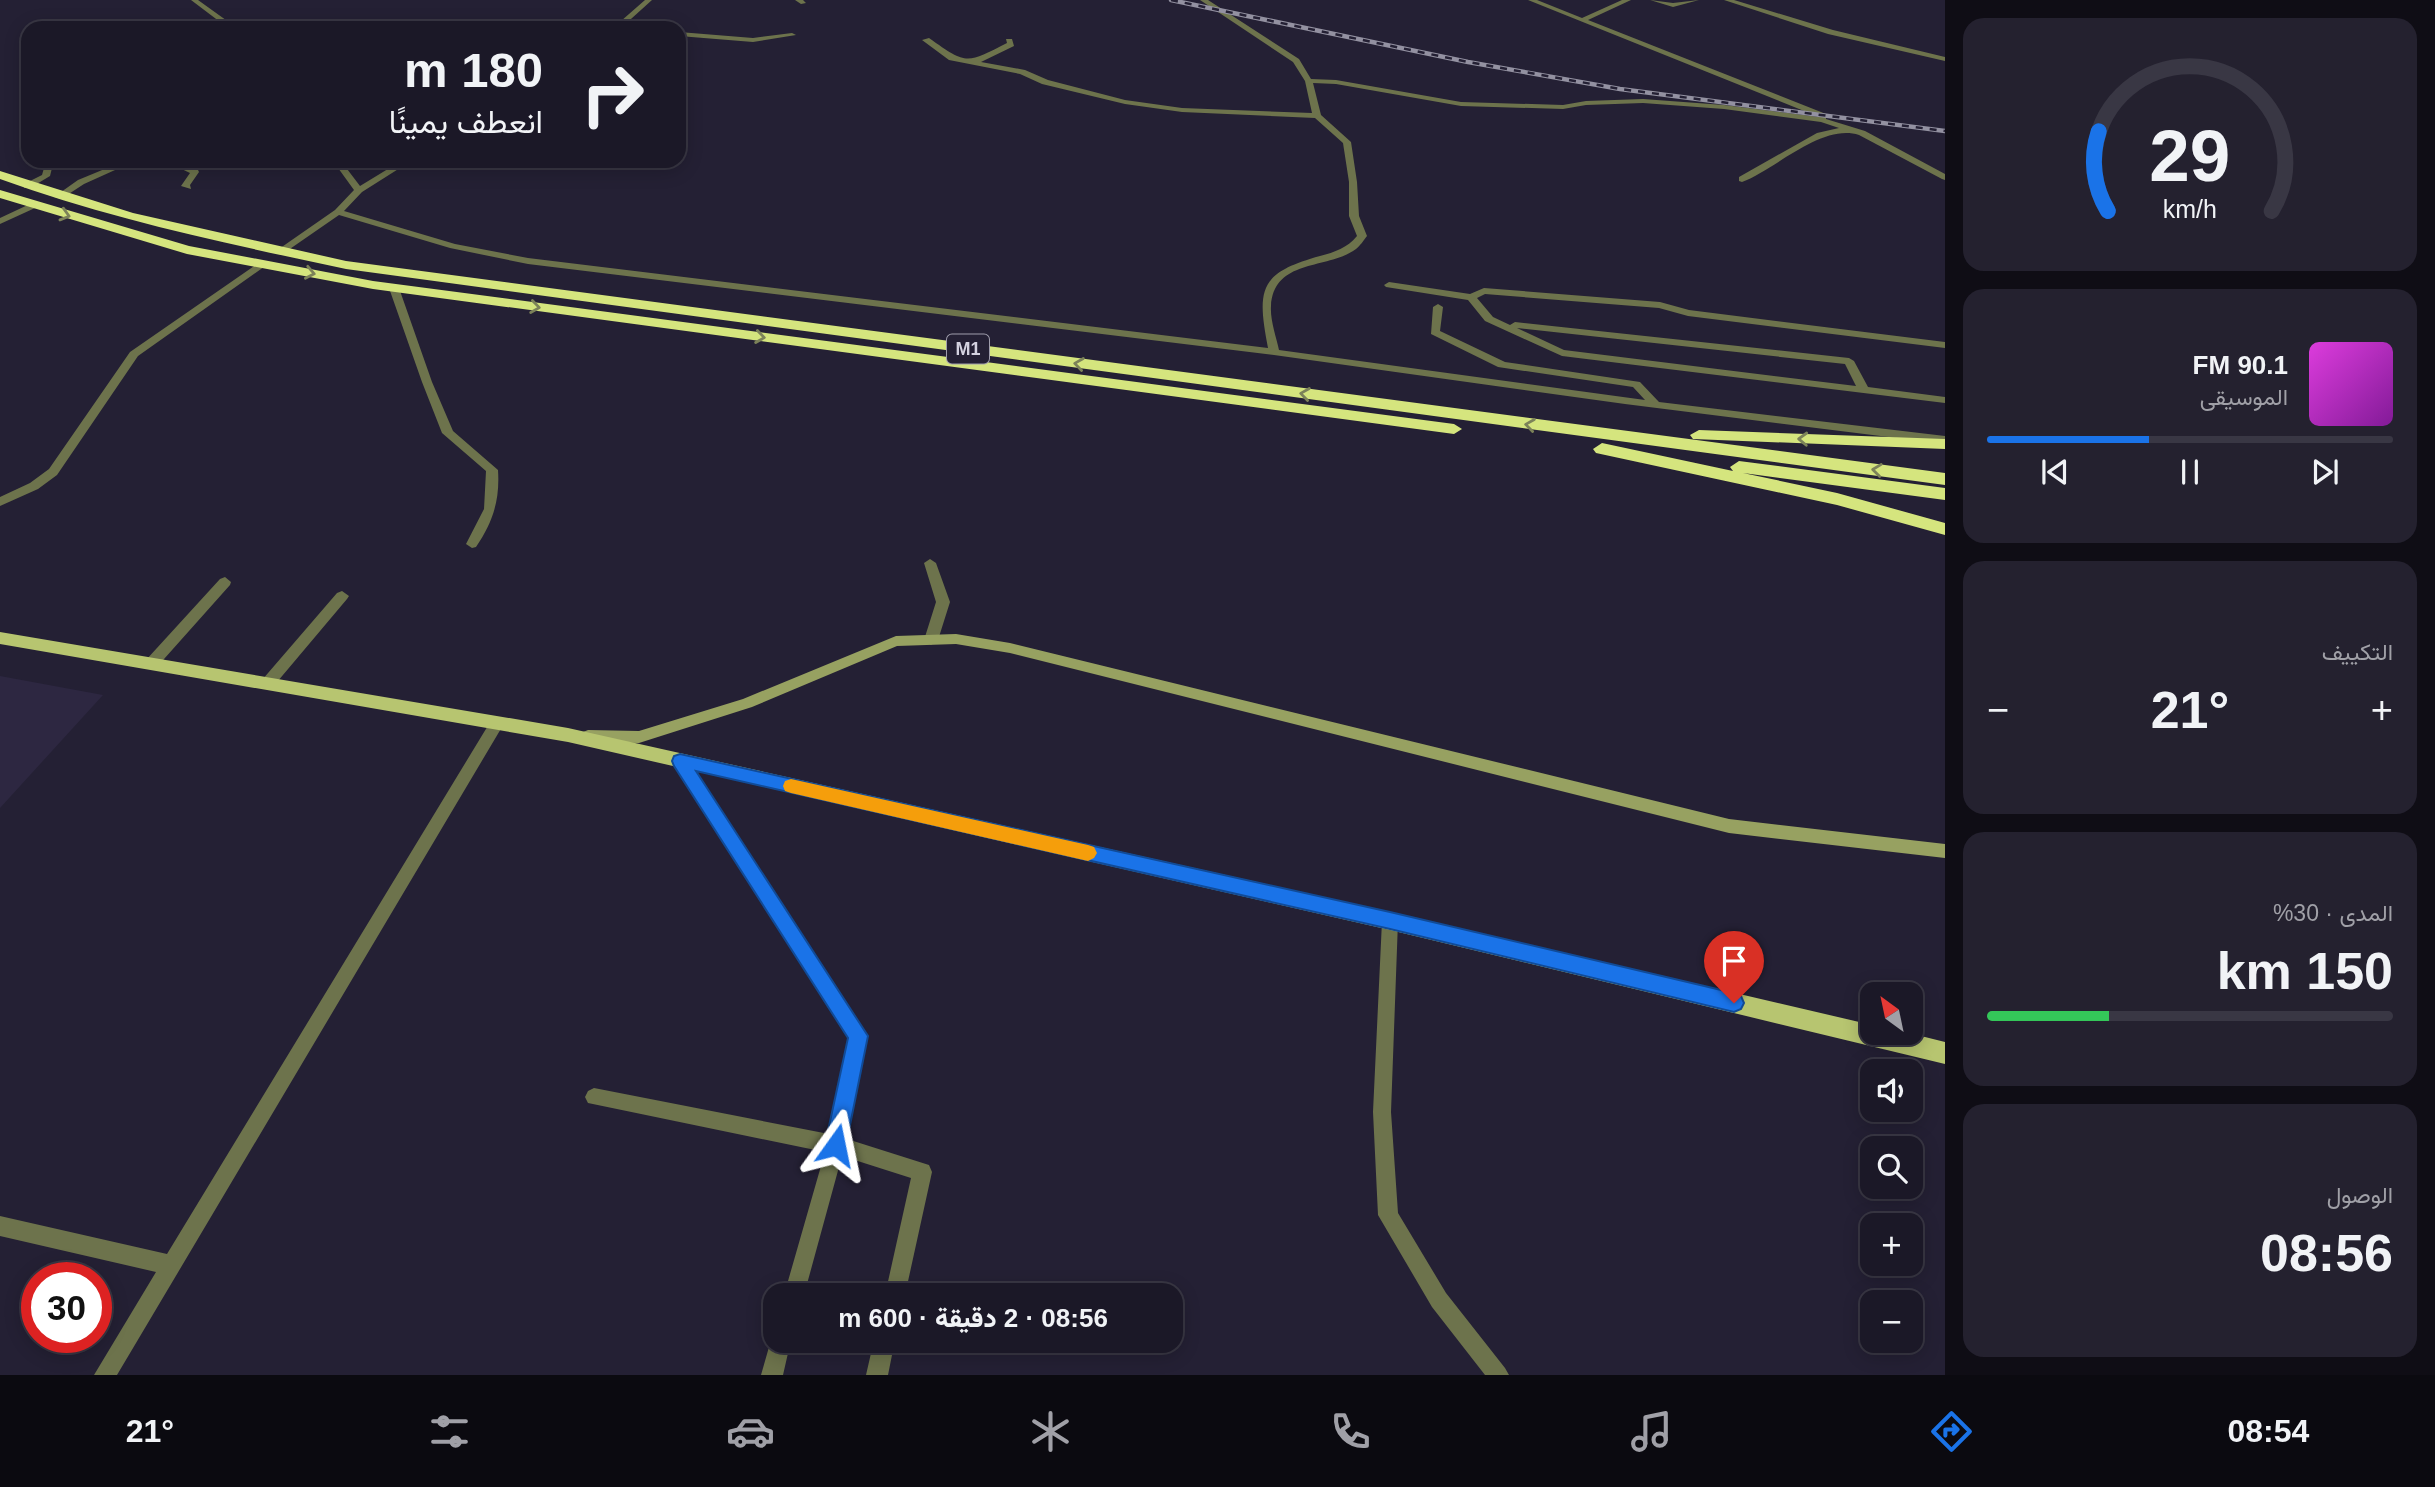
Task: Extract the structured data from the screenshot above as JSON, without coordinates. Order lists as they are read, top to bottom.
{
  "streets": {
    "highway": ["M1"]
  },
  "north": "top left",
  "page": {
    "turn": ["180 m", "انعطف يمينًا"],
    "song": ["90.1 FM", "الموسيقى"],
    "tile": [
      "التكييف",
      ["المدى · 30%", "150 km"],
      ["الوصول", "08:56"]
    ],
    "heat": ["−", "21°", "+"],
    "map_buttons": ["+", "−"],
    "limit": "30",
    "trip": "08:56 · 2 دقيقة · 600 m",
    "tabs": ["08:54", "21°"],
    "gauge": ["29", "km/h"]
  }
}
